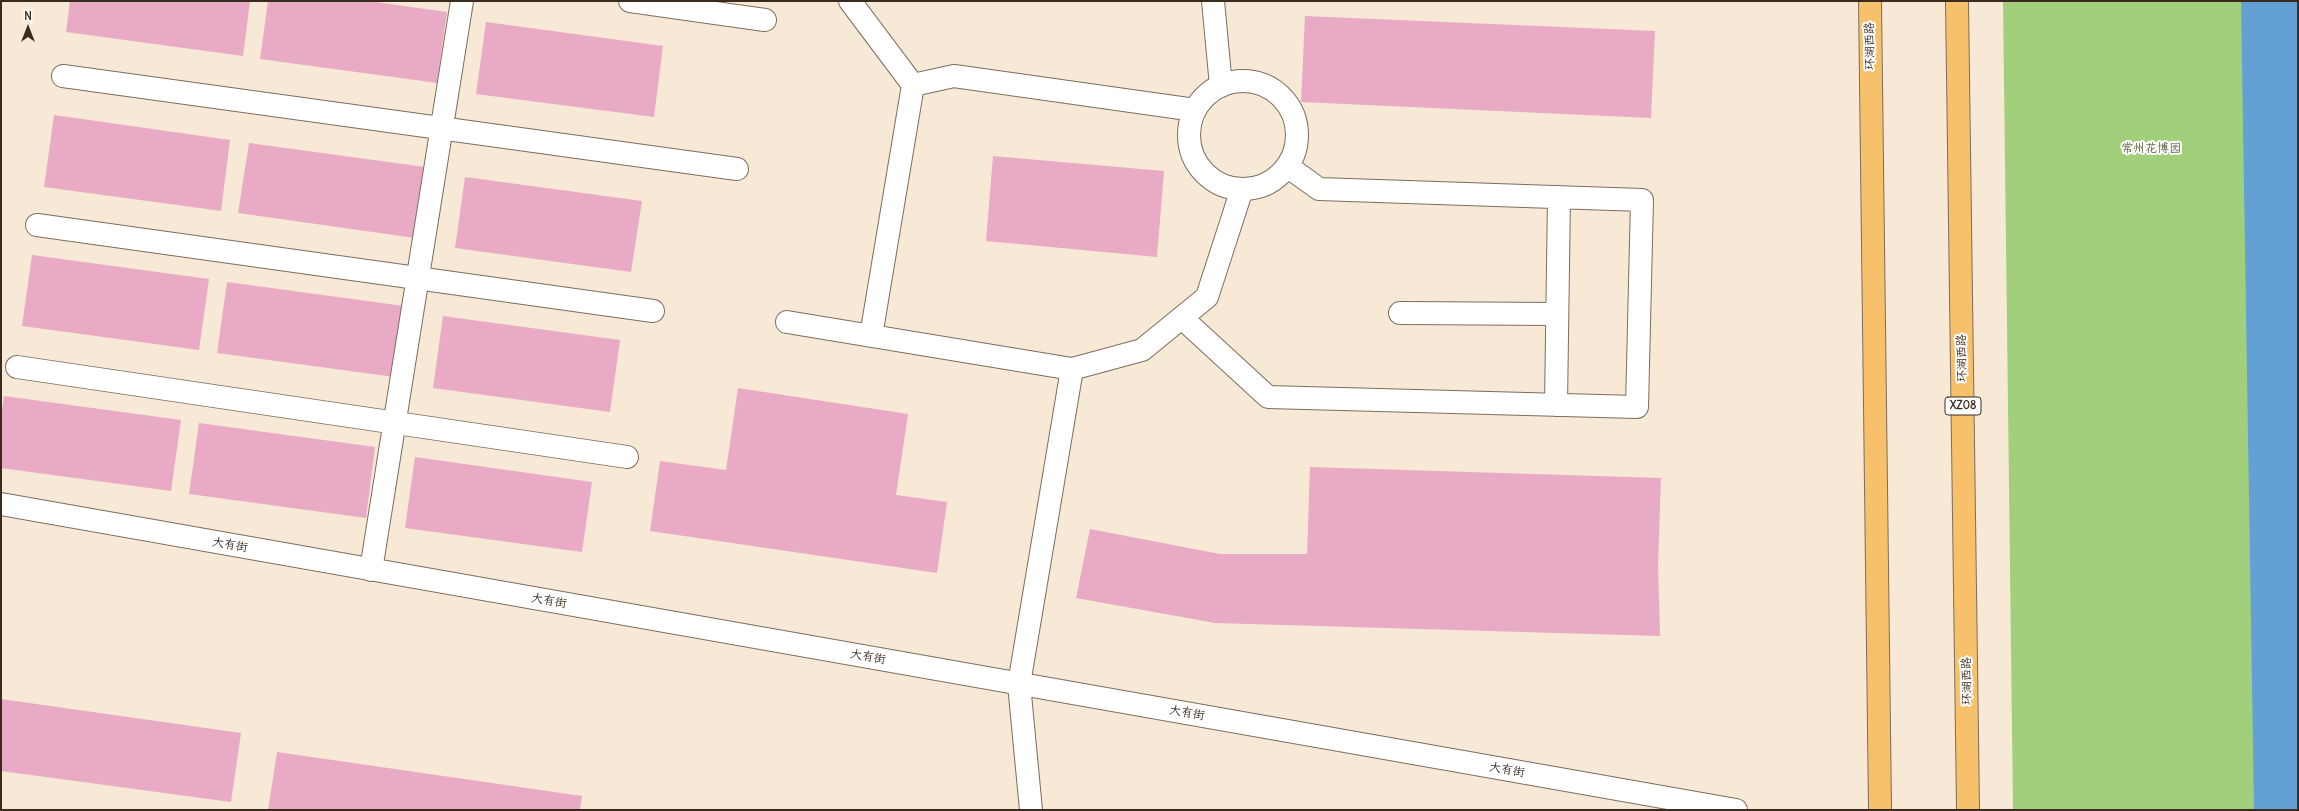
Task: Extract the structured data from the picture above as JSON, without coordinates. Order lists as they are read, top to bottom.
{
  "streets": {
    "main road": ["环湖西路", "XZ08"],
    "street": ["大有街"]
  },
  "parks": ["常州花博园"],
  "north": "top"
}
